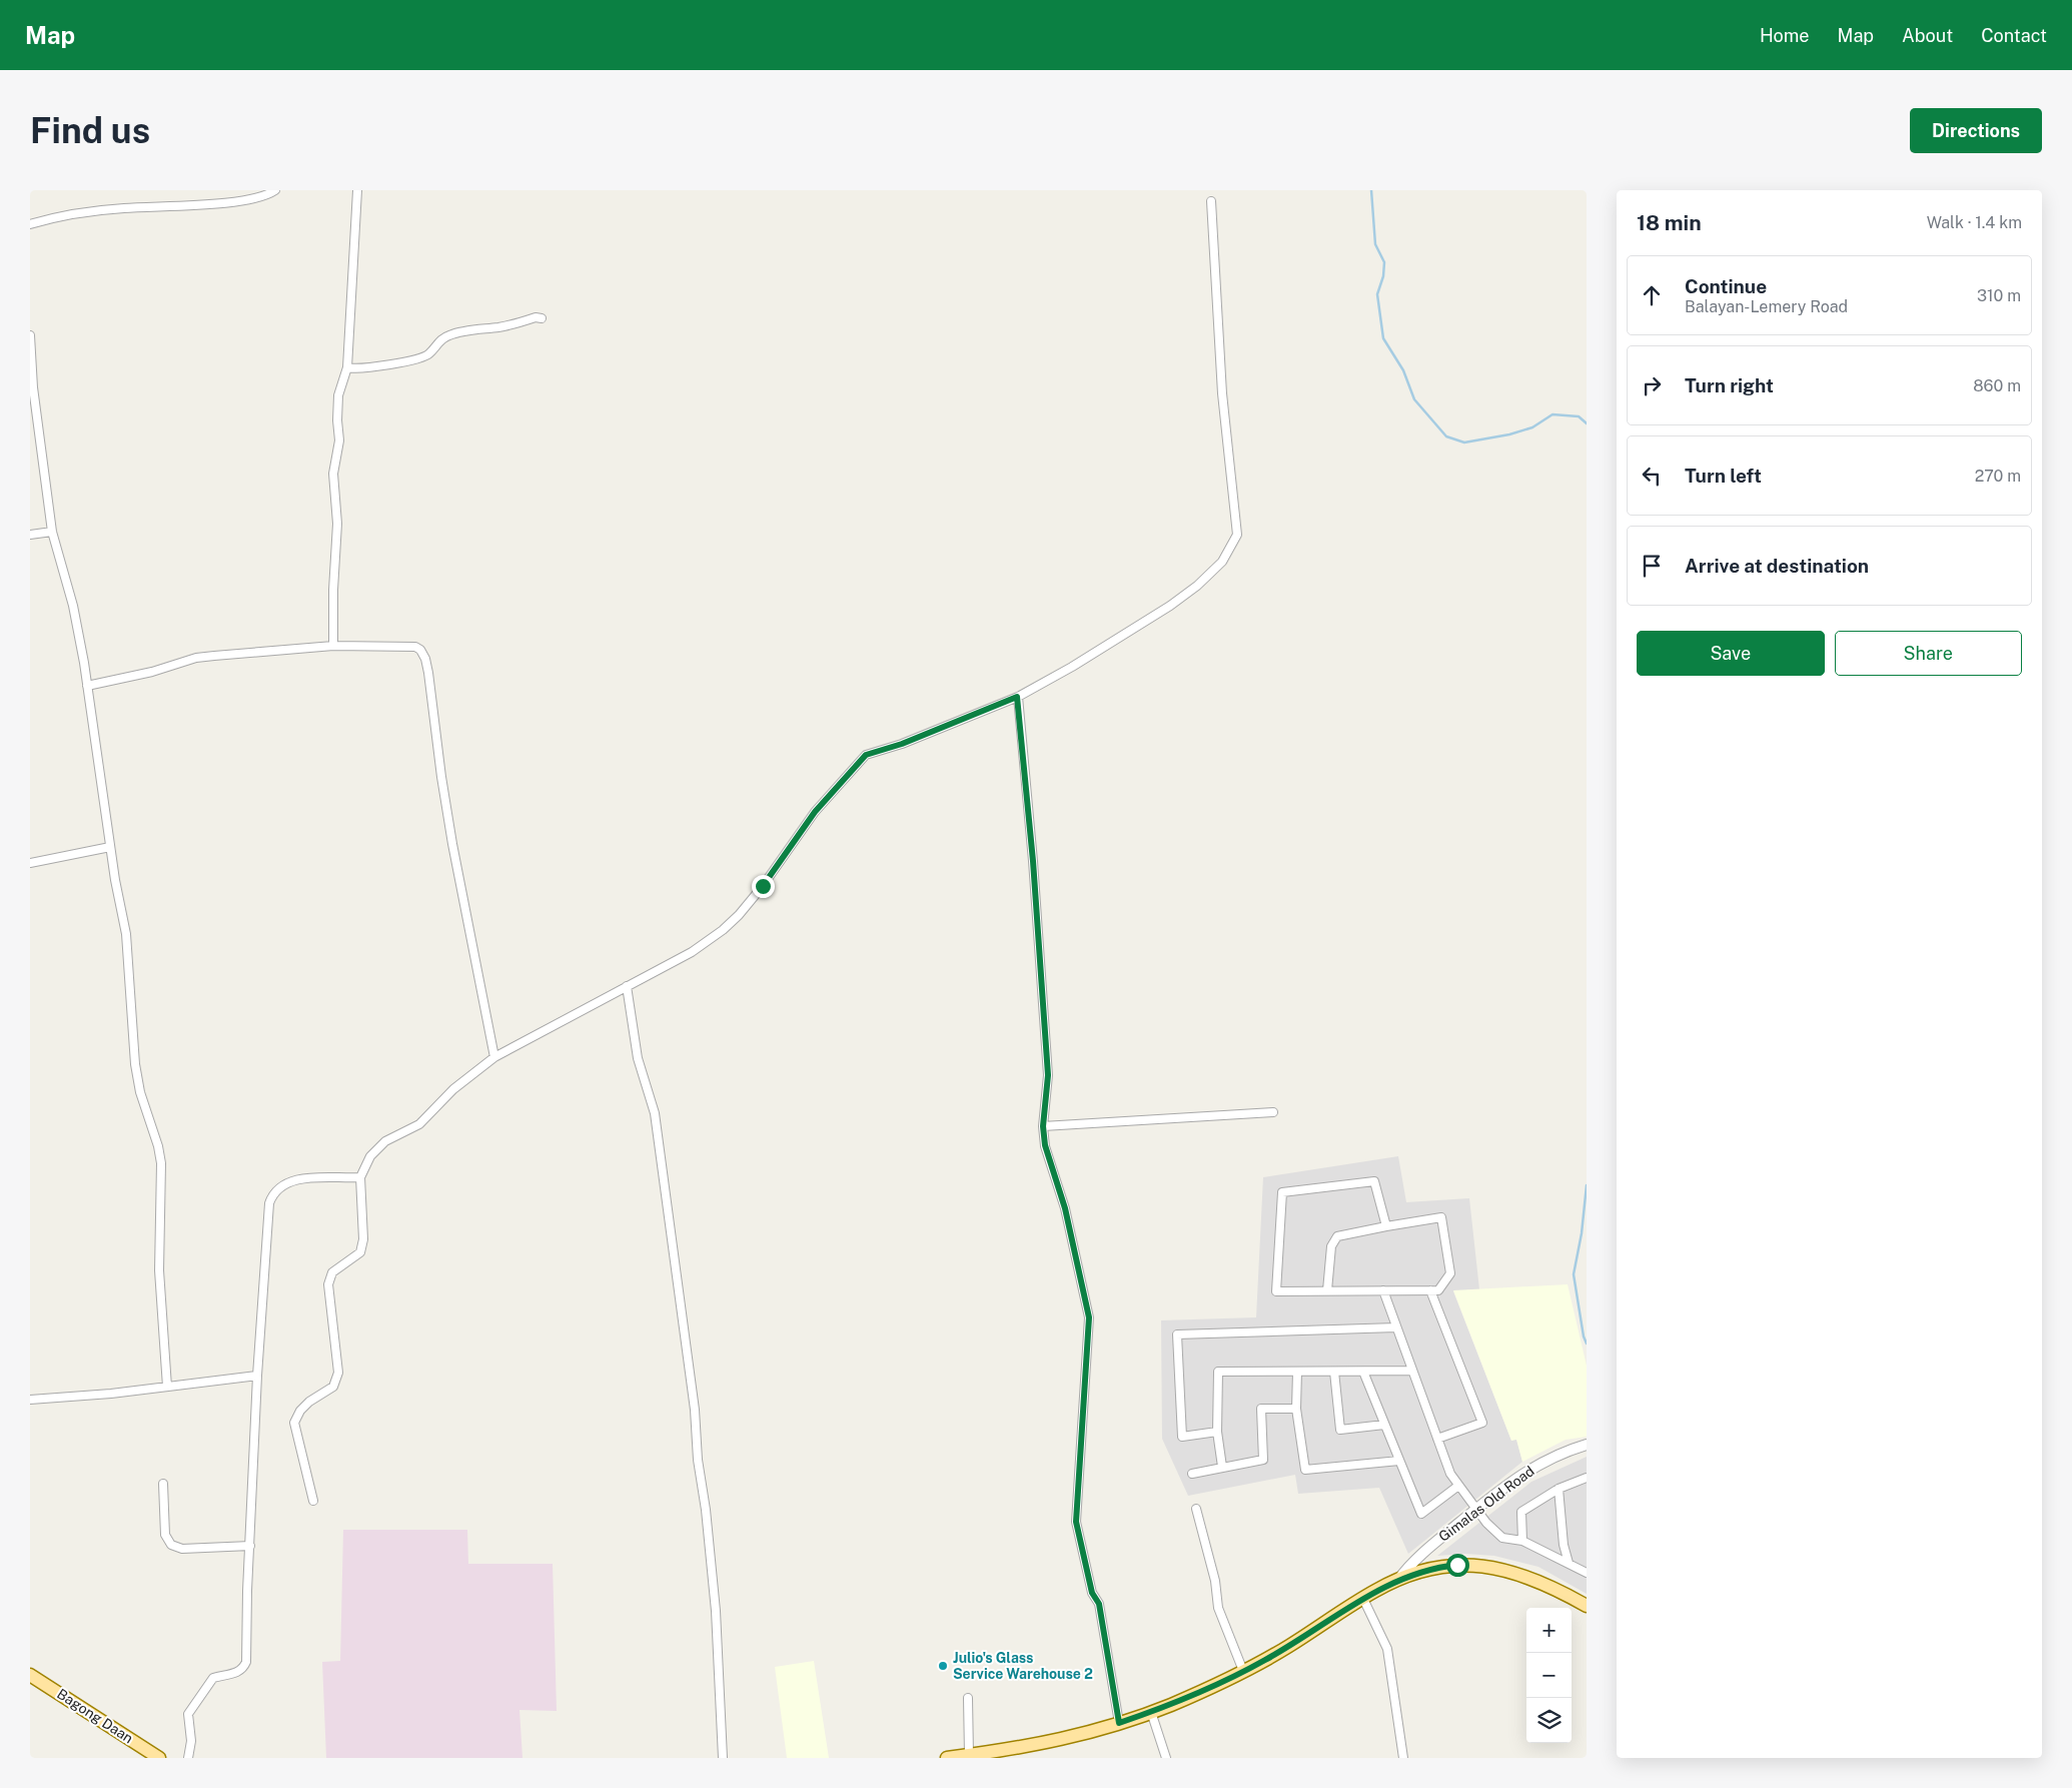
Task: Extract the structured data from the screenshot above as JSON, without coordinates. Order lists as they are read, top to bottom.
{
  "streets": {
    "main road": ["Bagong Daan"],
    "street": ["Gimalas Old Road"]
  },
  "places": ["Julio's Glass Service Warehouse 2"],
  "page": {
    "header": "Map",
    "nav": [
      "Home",
      "Map",
      "About",
      "Contact"
    ],
    "buttons": [
      "Directions",
      ["Save", "Share"]
    ],
    "title": "Find us",
    "heading": ["18 min", "Walk · 1.4 km"],
    "list": [
      ["Continue", "Balayan-Lemery Road", "310 m"],
      ["Turn right", "860 m"],
      ["Turn left", "270 m"],
      "Arrive at destination"
    ],
    "map_buttons": ["+", "−"]
  }
}
